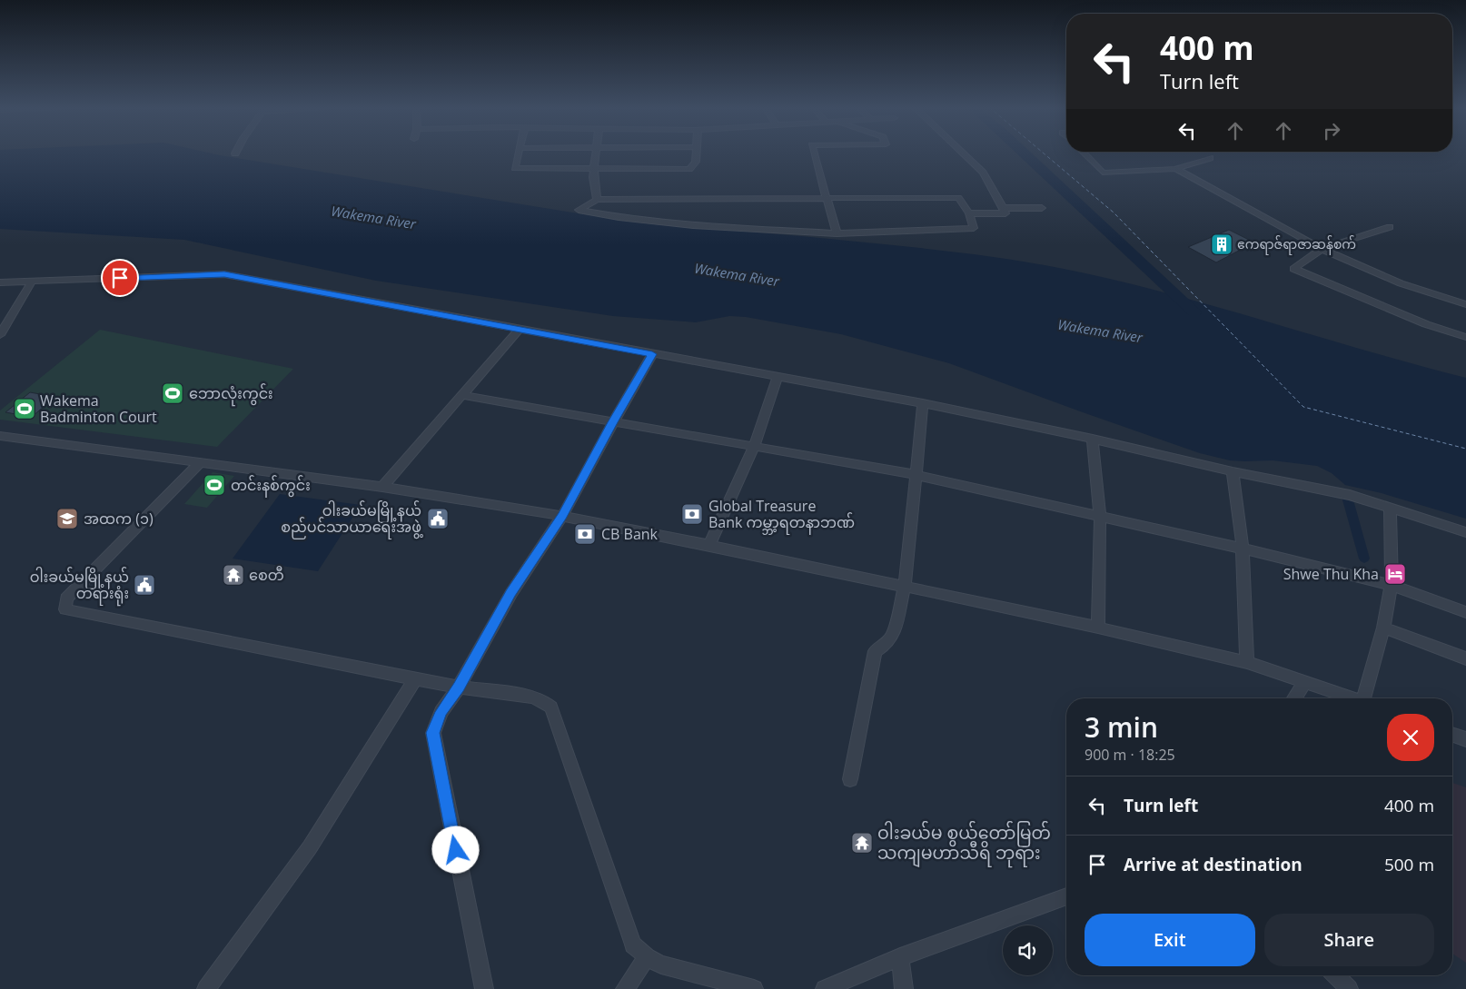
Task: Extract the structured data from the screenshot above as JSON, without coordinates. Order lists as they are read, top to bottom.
{
  "water": ["Wakema River"],
  "places": {
    "building": ["ဧကရာဇ်ရာဇာဆန်စက်"],
    "sports": ["ဘောလုံးကွင်း", "Wakema Badminton Court", "တင်းနစ်ကွင်း"],
    "bank": ["Global Treasure Bank ကမ္ဘာ့ရတနာဘဏ်", "CB Bank"],
    "school or university": ["အထက (၁)"],
    "public building": ["ဝါးခယ်မမြို့နယ် စည်ပင်သာယာရေးအဖွဲ့", "ဝါးခယ်မမြို့နယ် တရားရုံး"],
    "hotel": ["Shwe Thu Kha"],
    "temple": ["စေတီ", "ဝါးခယ်မ စွယ်တော်မြတ် သကျမဟာသီရိ ဘုရား"]
  },
  "page": {
    "turn": ["400 m", "Turn left"],
    "heading": ["3 min", "900 m · 18:25"],
    "list": [
      {
        "name": "Turn left",
        "value": "400 m"
      },
      {
        "name": "Arrive at destination",
        "value": "500 m"
      }
    ],
    "buttons": ["Exit", "Share"]
  }
}
